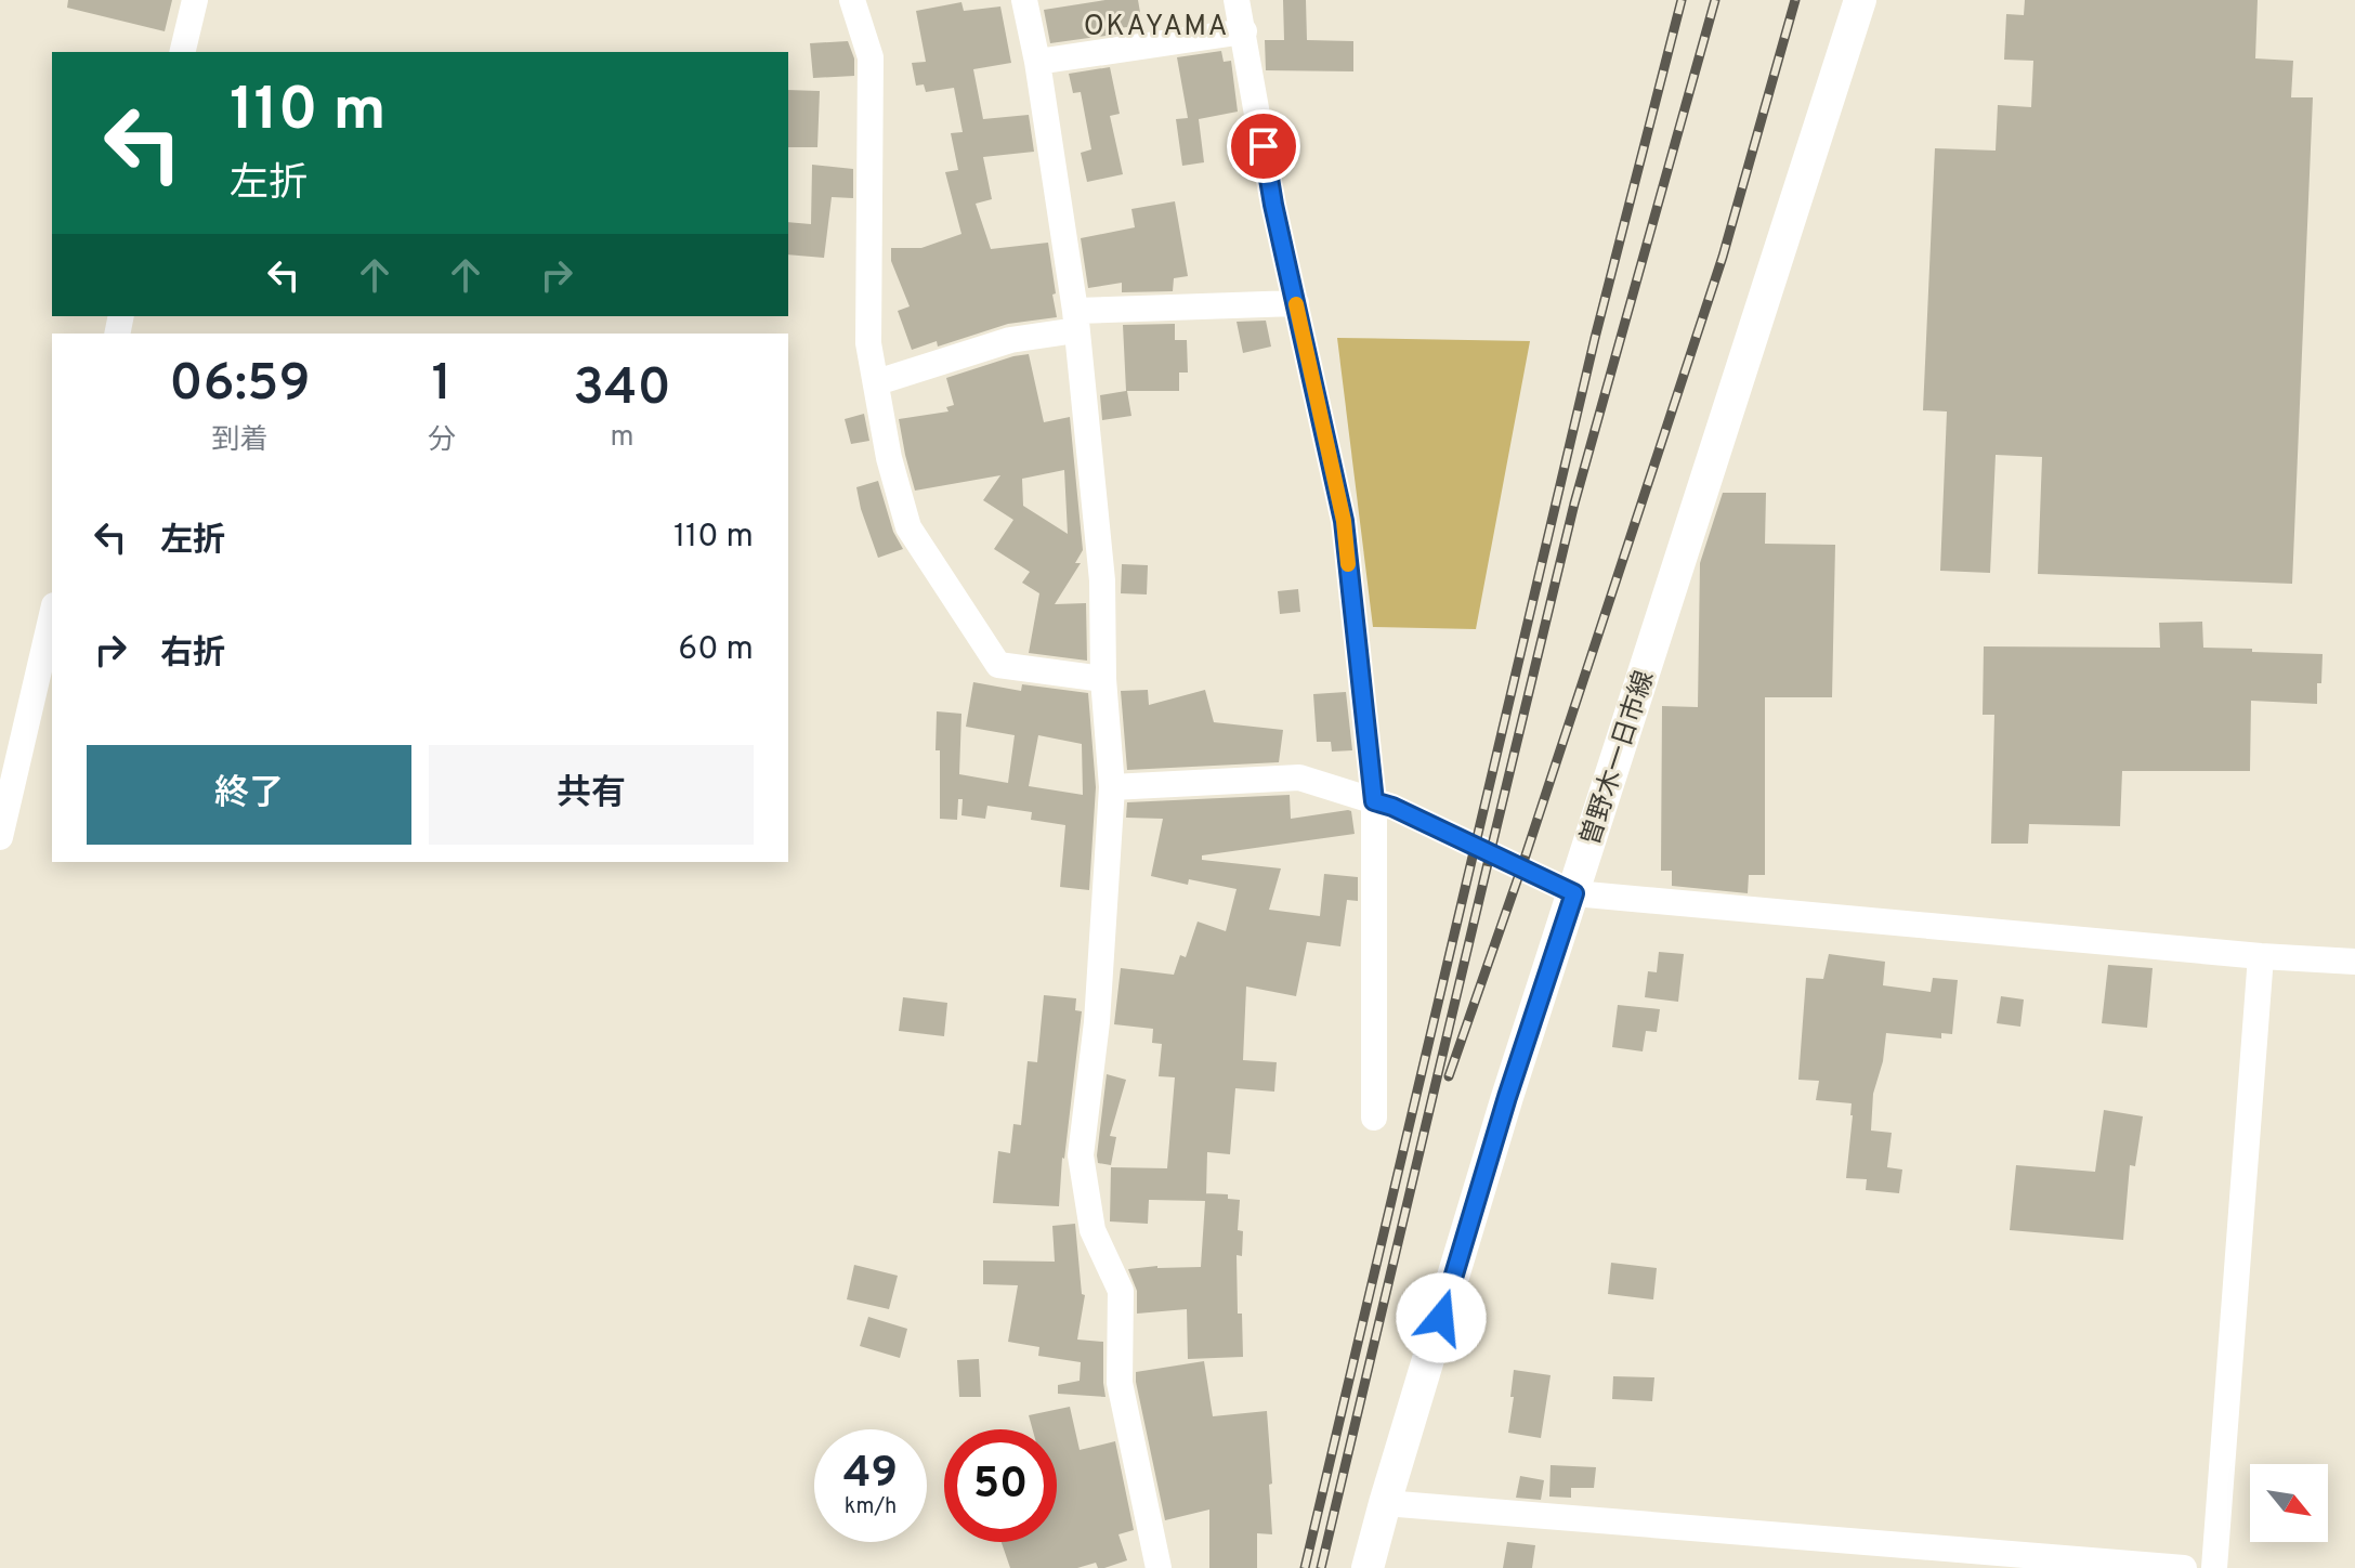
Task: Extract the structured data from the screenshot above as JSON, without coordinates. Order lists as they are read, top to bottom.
{
  "streets": {
    "main road": ["曽野木一日市線"]
  },
  "districts": ["OKAYAMA"],
  "north": "bottom right",
  "page": {
    "turn": ["110 m", "左折"],
    "eta": [
      "06:59",
      "到着",
      "1",
      "分",
      "340",
      "m"
    ],
    "list": [
      {
        "name": "左折",
        "value": "110 m"
      },
      {
        "name": "右折",
        "value": "60 m"
      }
    ],
    "buttons": ["終了", "共有"],
    "speed": "49 km/h",
    "limit": "50"
  }
}
